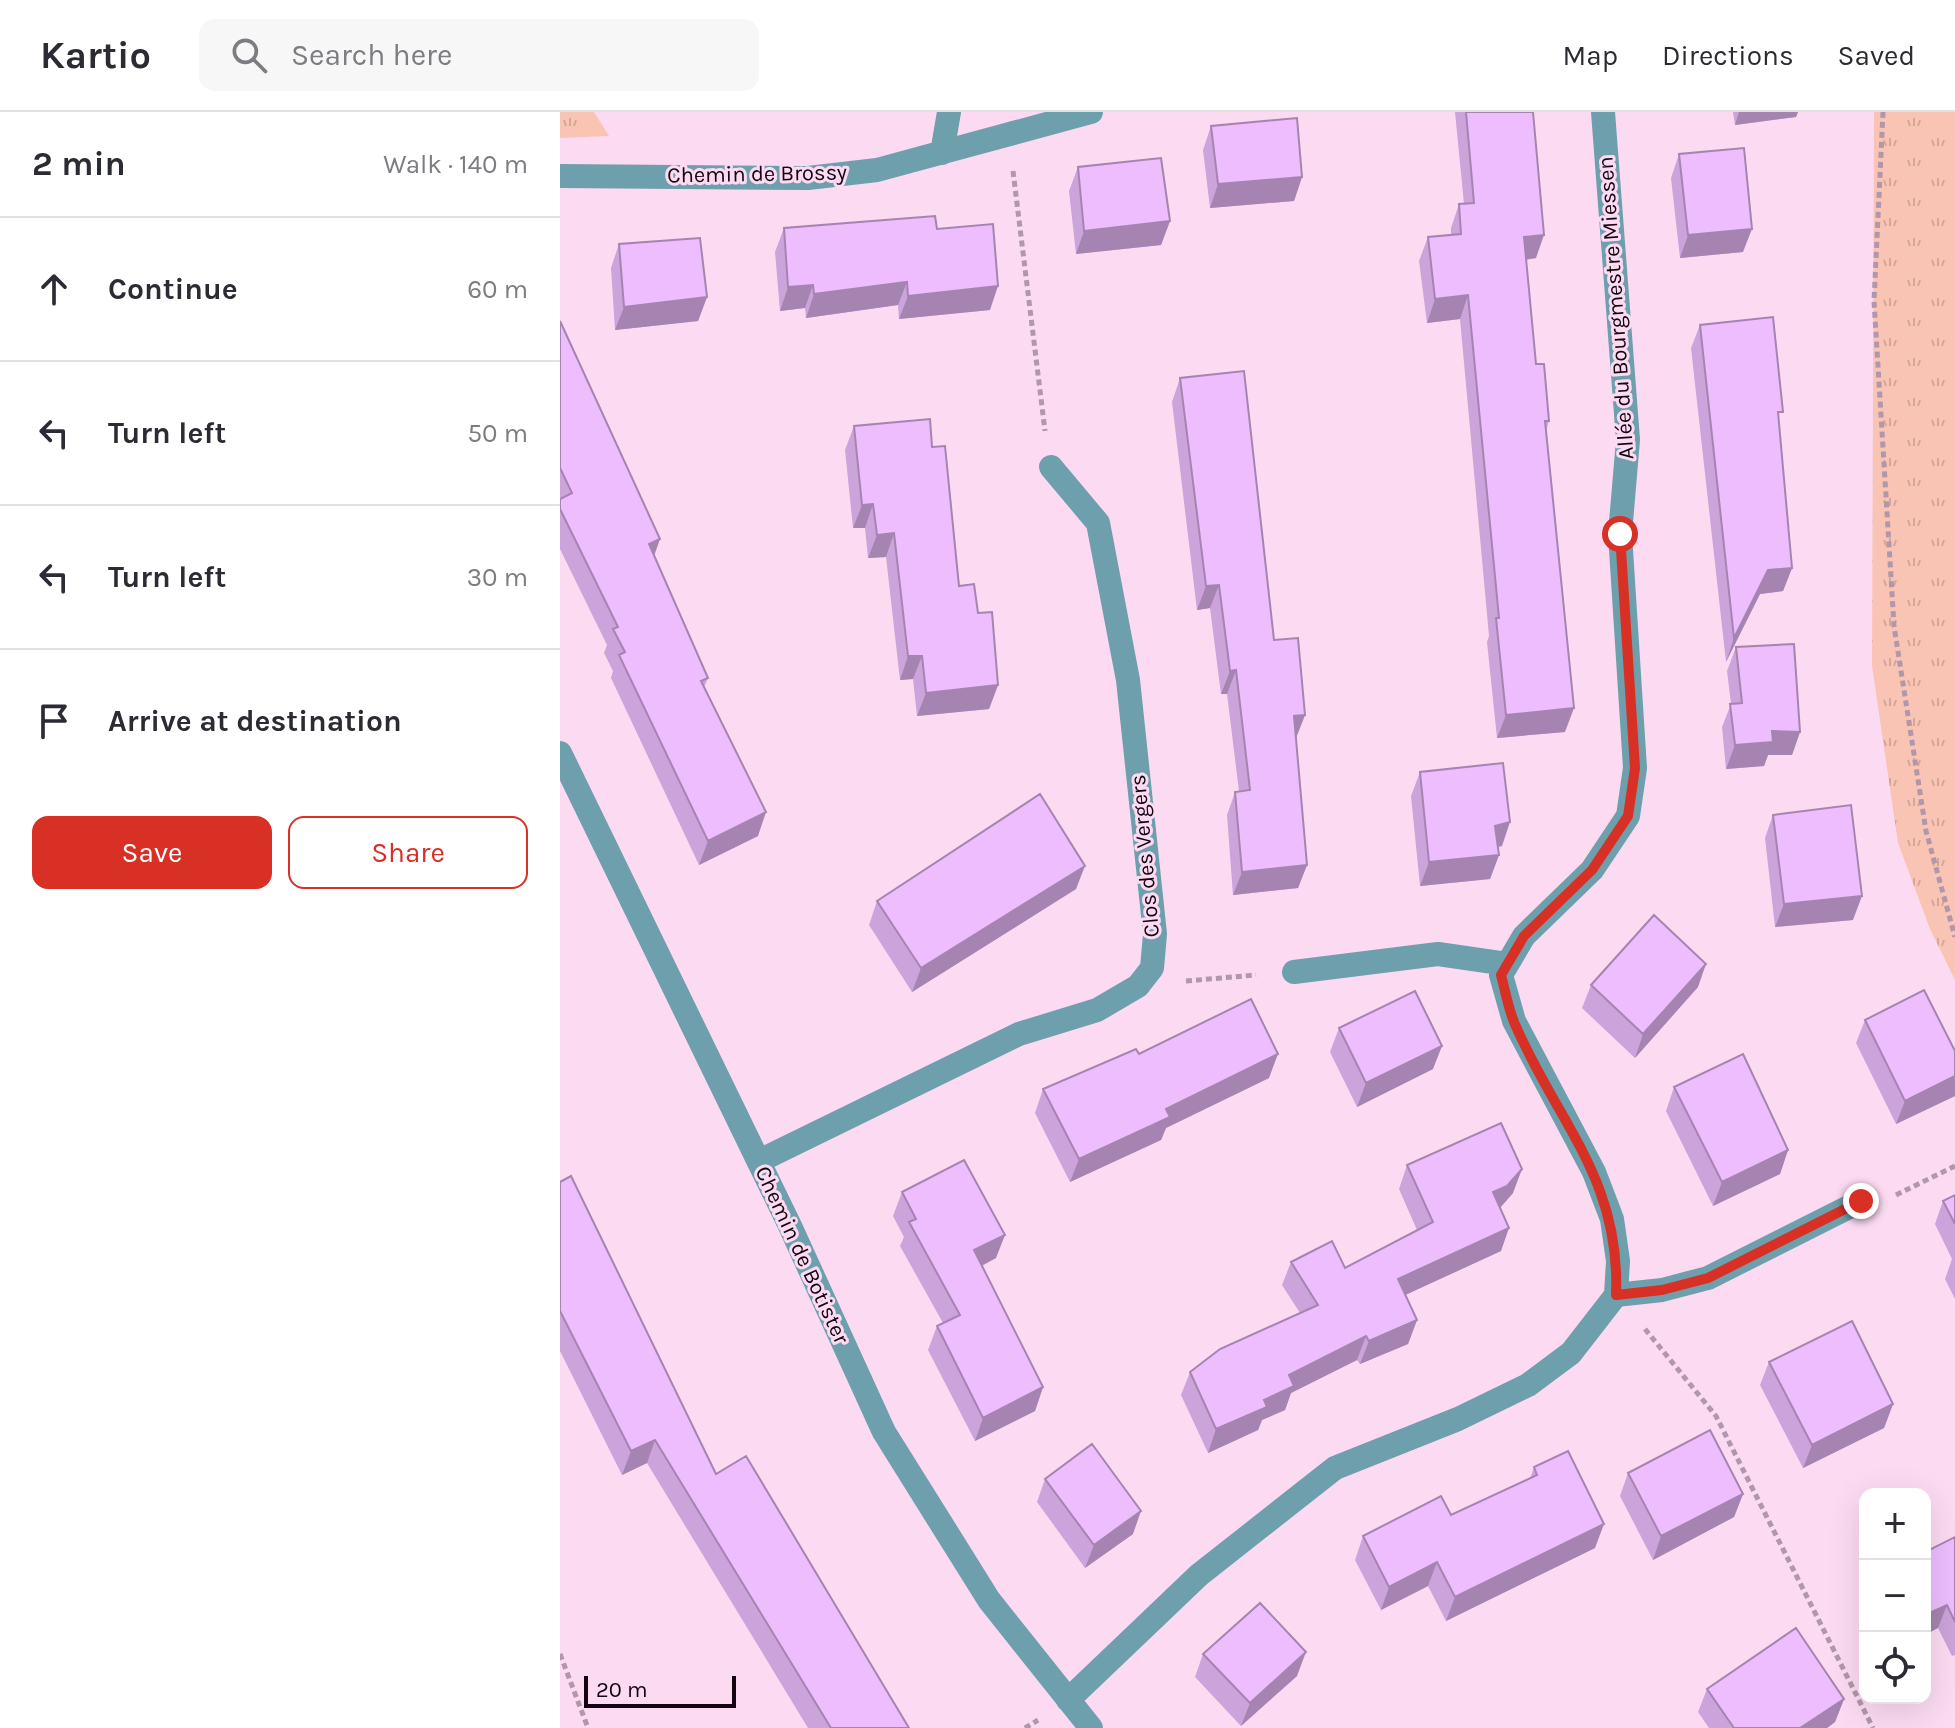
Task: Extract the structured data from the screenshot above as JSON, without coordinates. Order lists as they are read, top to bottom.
{
  "streets": {
    "street": [
      "Chemin de Brossy",
      "Allée du Bourgmestre Miessen",
      "Clos des Vergers",
      "Chemin de Botister"
    ]
  },
  "scale_bar": "20 m",
  "page": {
    "header": "Kartio",
    "search": "Search here",
    "nav": ["Map", "Directions", "Saved"],
    "heading": ["2 min", "Walk · 140 m"],
    "list": [
      ["Continue", "60 m"],
      ["Turn left", "50 m"],
      ["Turn left", "30 m"],
      "Arrive at destination"
    ],
    "buttons": ["Save", "Share"],
    "map_buttons": ["+", "−"],
    "scale": "20 m"
  }
}
